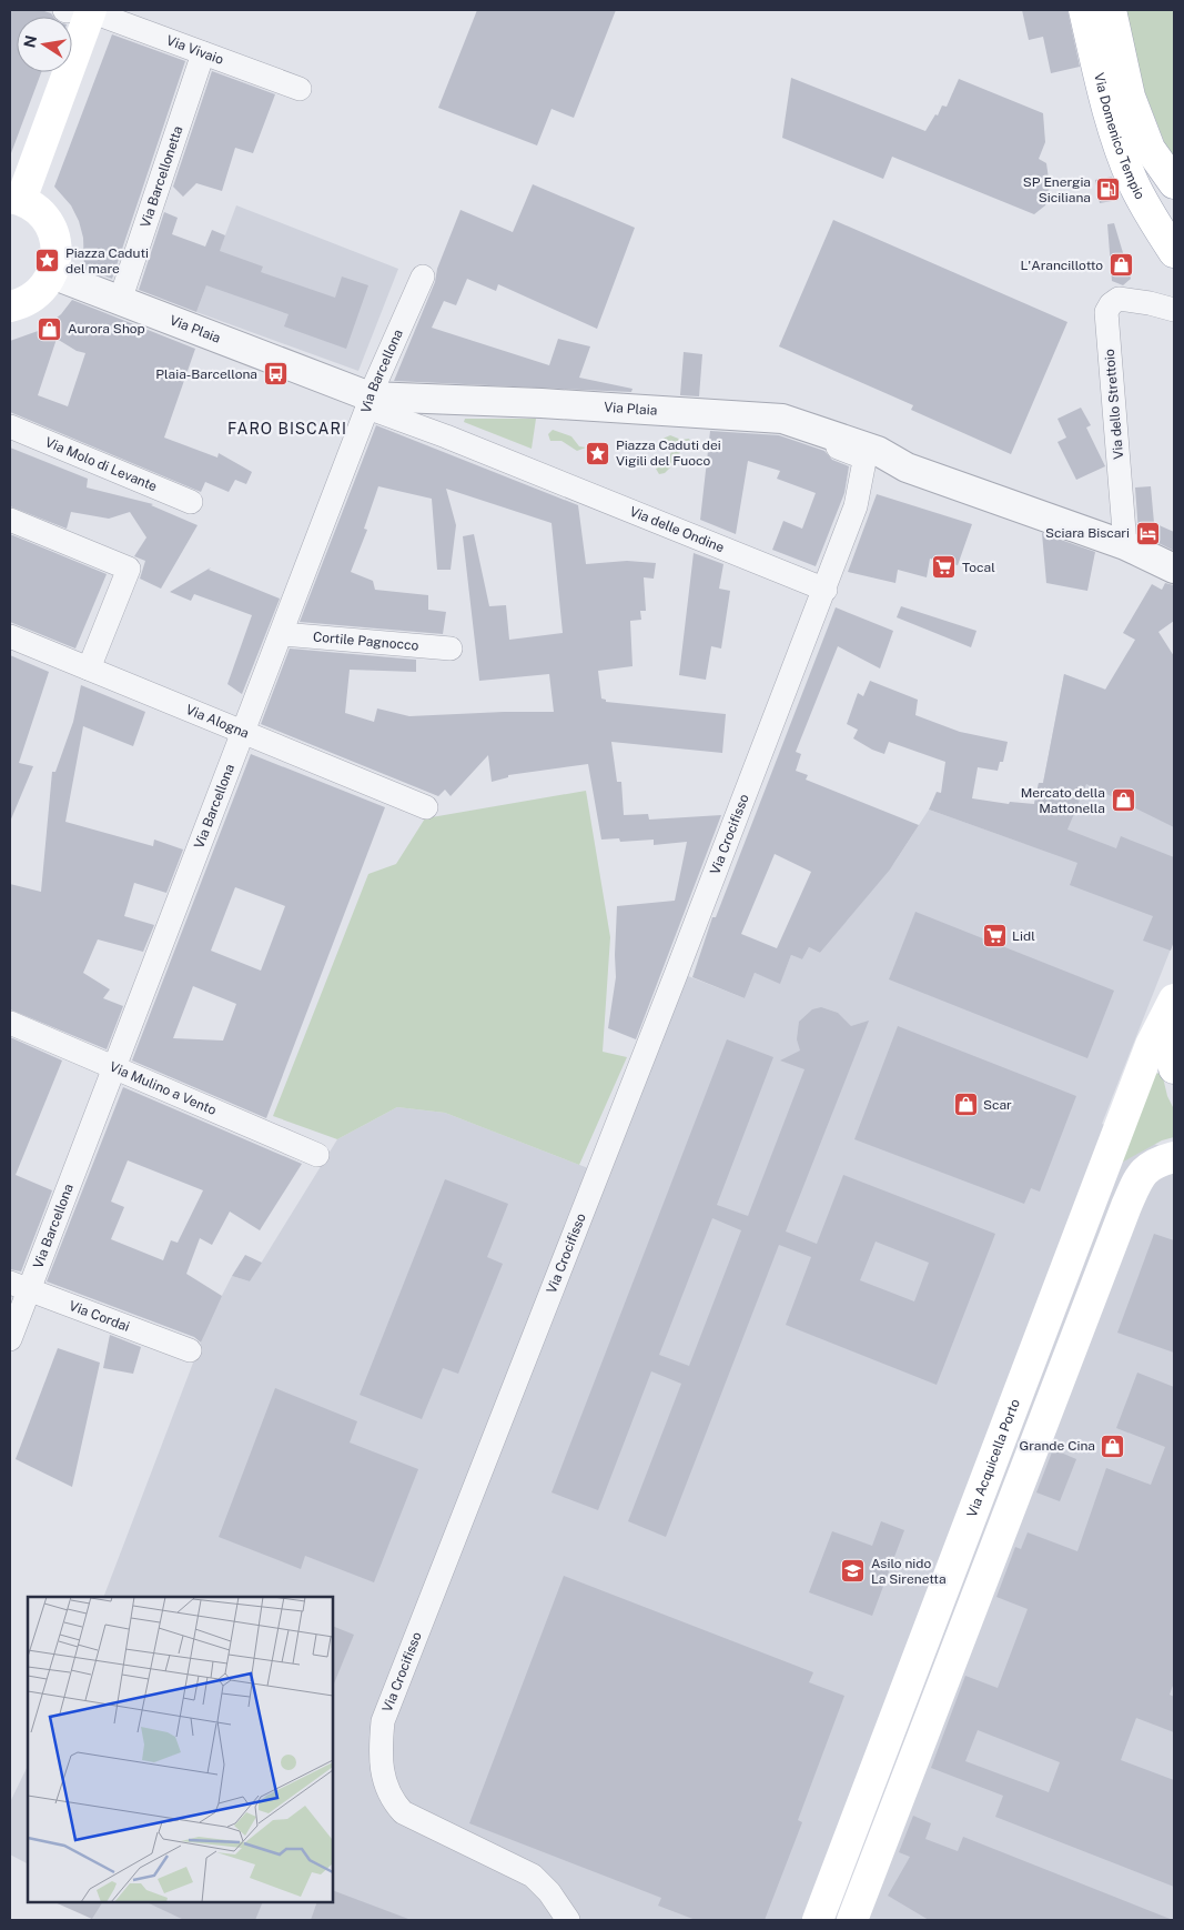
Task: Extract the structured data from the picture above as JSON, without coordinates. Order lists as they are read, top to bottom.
{
  "streets": {
    "main road": ["Via Domenico Tempio", "Via Acquicella Porto"],
    "street": [
      "Via Vivaio",
      "Via Barcellonetta",
      "Via Plaia",
      "Via Barcellona",
      "Via dello Strettoio",
      "Via Molo di Levante",
      "Via delle Ondine",
      "Cortile Pagnocco",
      "Via Alogna",
      "Via Crocifisso",
      "Via Mulino a Vento",
      "Via Cordai"
    ]
  },
  "crossings": [
    ["Via Vivaio", "Via Barcellonetta"],
    ["Via Barcellonetta", "Via Plaia"],
    ["Via Plaia", "Via Barcellona"],
    ["Via Plaia", "Via dello Strettoio"],
    ["Via Plaia", "Via delle Ondine"],
    ["Via Barcellona", "Via delle Ondine"],
    ["Via Barcellona", "Cortile Pagnocco"],
    ["Via Barcellona", "Via Alogna"],
    ["Via Barcellona", "Via Mulino a Vento"],
    ["Via Barcellona", "Via Cordai"],
    ["Via delle Ondine", "Via Crocifisso"]
  ],
  "districts": ["FARO BISCARI"],
  "places": {
    "fuel station": ["SP Energia Siciliana"],
    "place": ["Piazza Caduti del mare", "Piazza Caduti dei Vigili del Fuoco"],
    "shop": [
      "L'Arancillotto",
      "Aurora Shop",
      "Mercato della Mattonella",
      "Scar",
      "Grande Cina"
    ],
    "bus stop": ["Plaia-Barcellona"],
    "hotel": ["Sciara Biscari"],
    "supermarket": ["Tocal", "Lidl"],
    "school or university": ["Asilo nido La Sirenetta"]
  },
  "north": "left"
}
